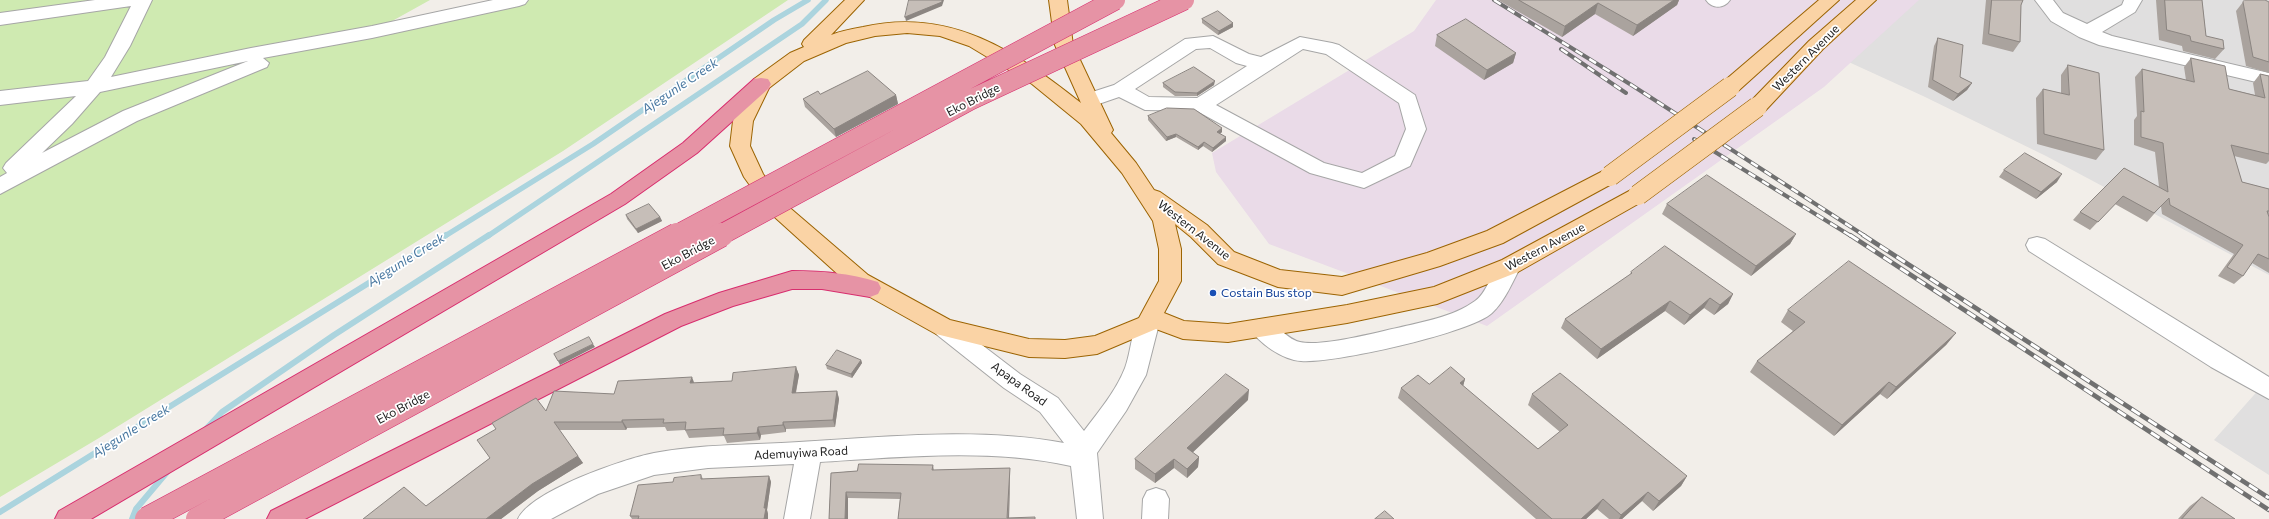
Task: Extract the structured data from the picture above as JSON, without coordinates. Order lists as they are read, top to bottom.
{
  "streets": {
    "highway": ["Eko Bridge"],
    "main road": ["Western Avenue"],
    "street": ["Apapa Road", "Ademuyiwa Road"]
  },
  "crossings": [
    ["Apapa Road", "Ademuyiwa Road"]
  ],
  "water": ["Ajegunle Creek"],
  "places": ["Costain Bus stop"]
}
